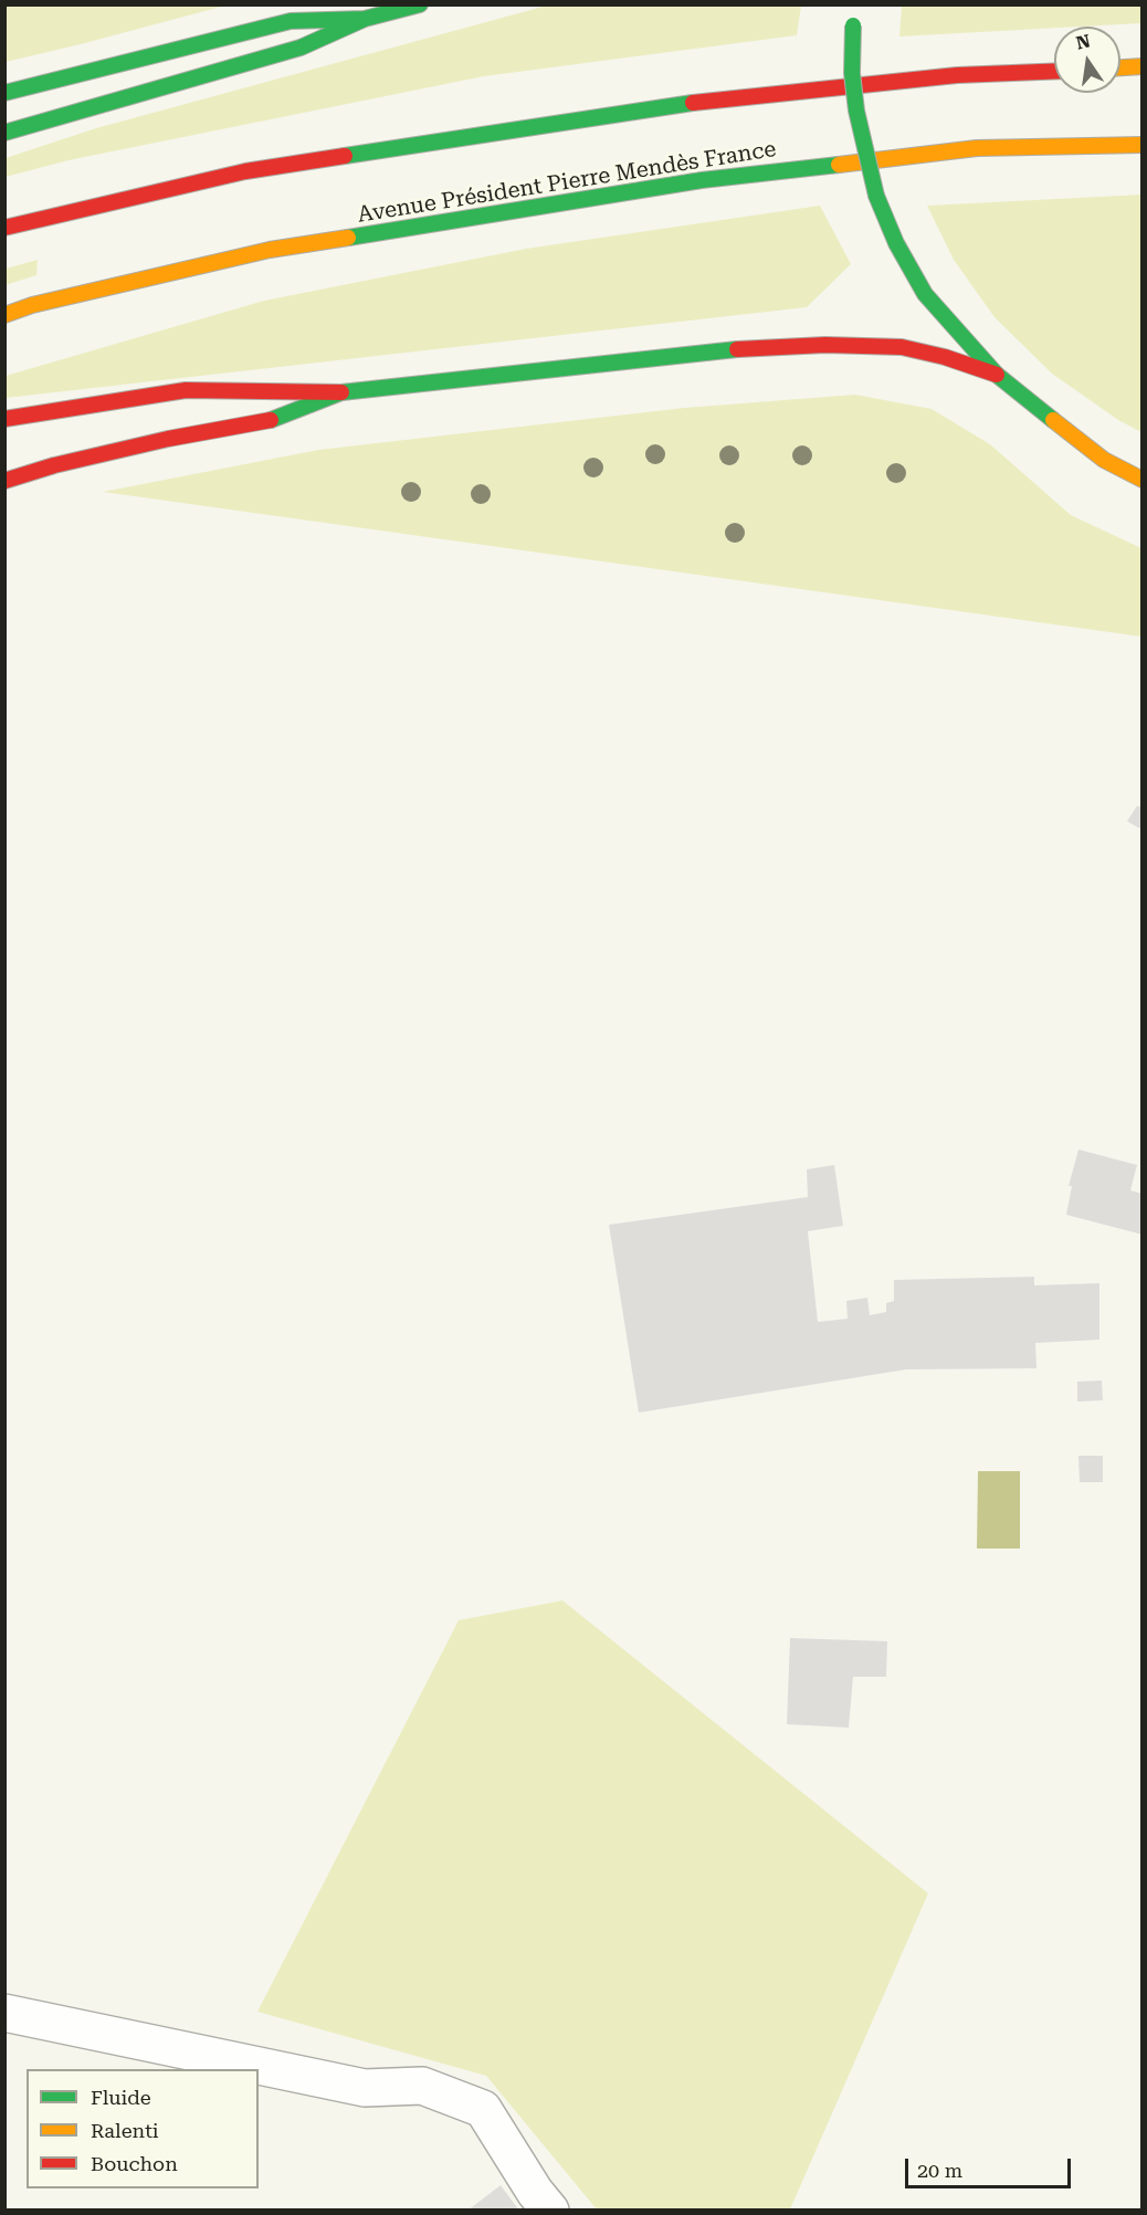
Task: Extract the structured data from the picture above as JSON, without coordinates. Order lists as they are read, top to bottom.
{
  "streets": {
    "main road": ["Avenue Président Pierre Mendès France"]
  },
  "legend": ["Fluide", "Ralenti", "Bouchon"],
  "scale_bar": "20 m",
  "north": "top"
}
